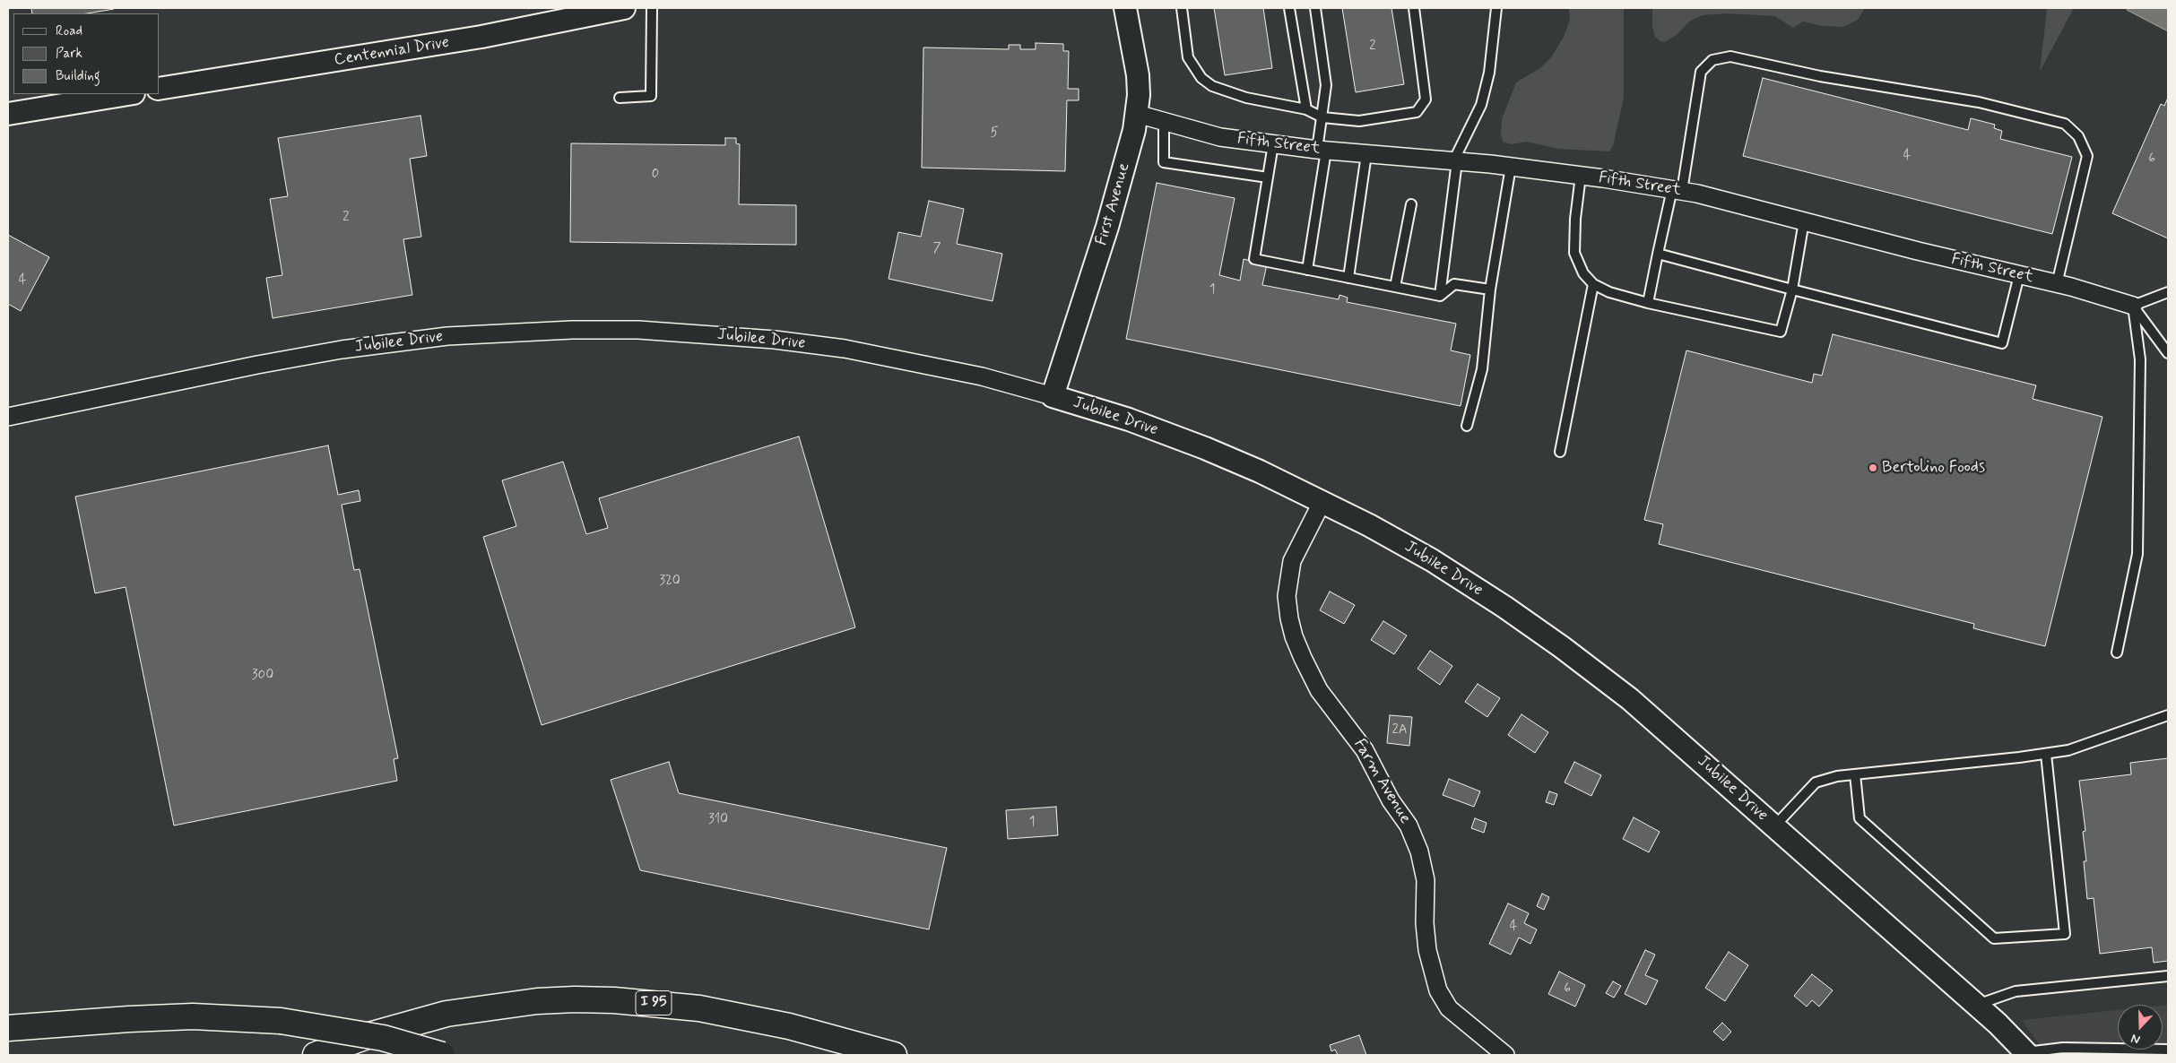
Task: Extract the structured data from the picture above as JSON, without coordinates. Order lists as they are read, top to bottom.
{
  "streets": {
    "highway": ["I 95"],
    "street": [
      "Centennial Drive",
      "Fifth Street",
      "First Avenue",
      "Jubilee Drive",
      "Farm Avenue"
    ]
  },
  "crossings": [
    ["Fifth Street", "First Avenue"],
    ["First Avenue", "Jubilee Drive"],
    ["Jubilee Drive", "Farm Avenue"]
  ],
  "places": ["Bertolino Foods"],
  "house_numbers": [
    "2",
    "5",
    "4",
    "6",
    "0",
    "2",
    "7",
    "4",
    "1",
    "320",
    "300",
    "2A",
    "310",
    "1",
    "4",
    "6"
  ],
  "legend": ["Road", "Park", "Building"],
  "north": "bottom"
}
